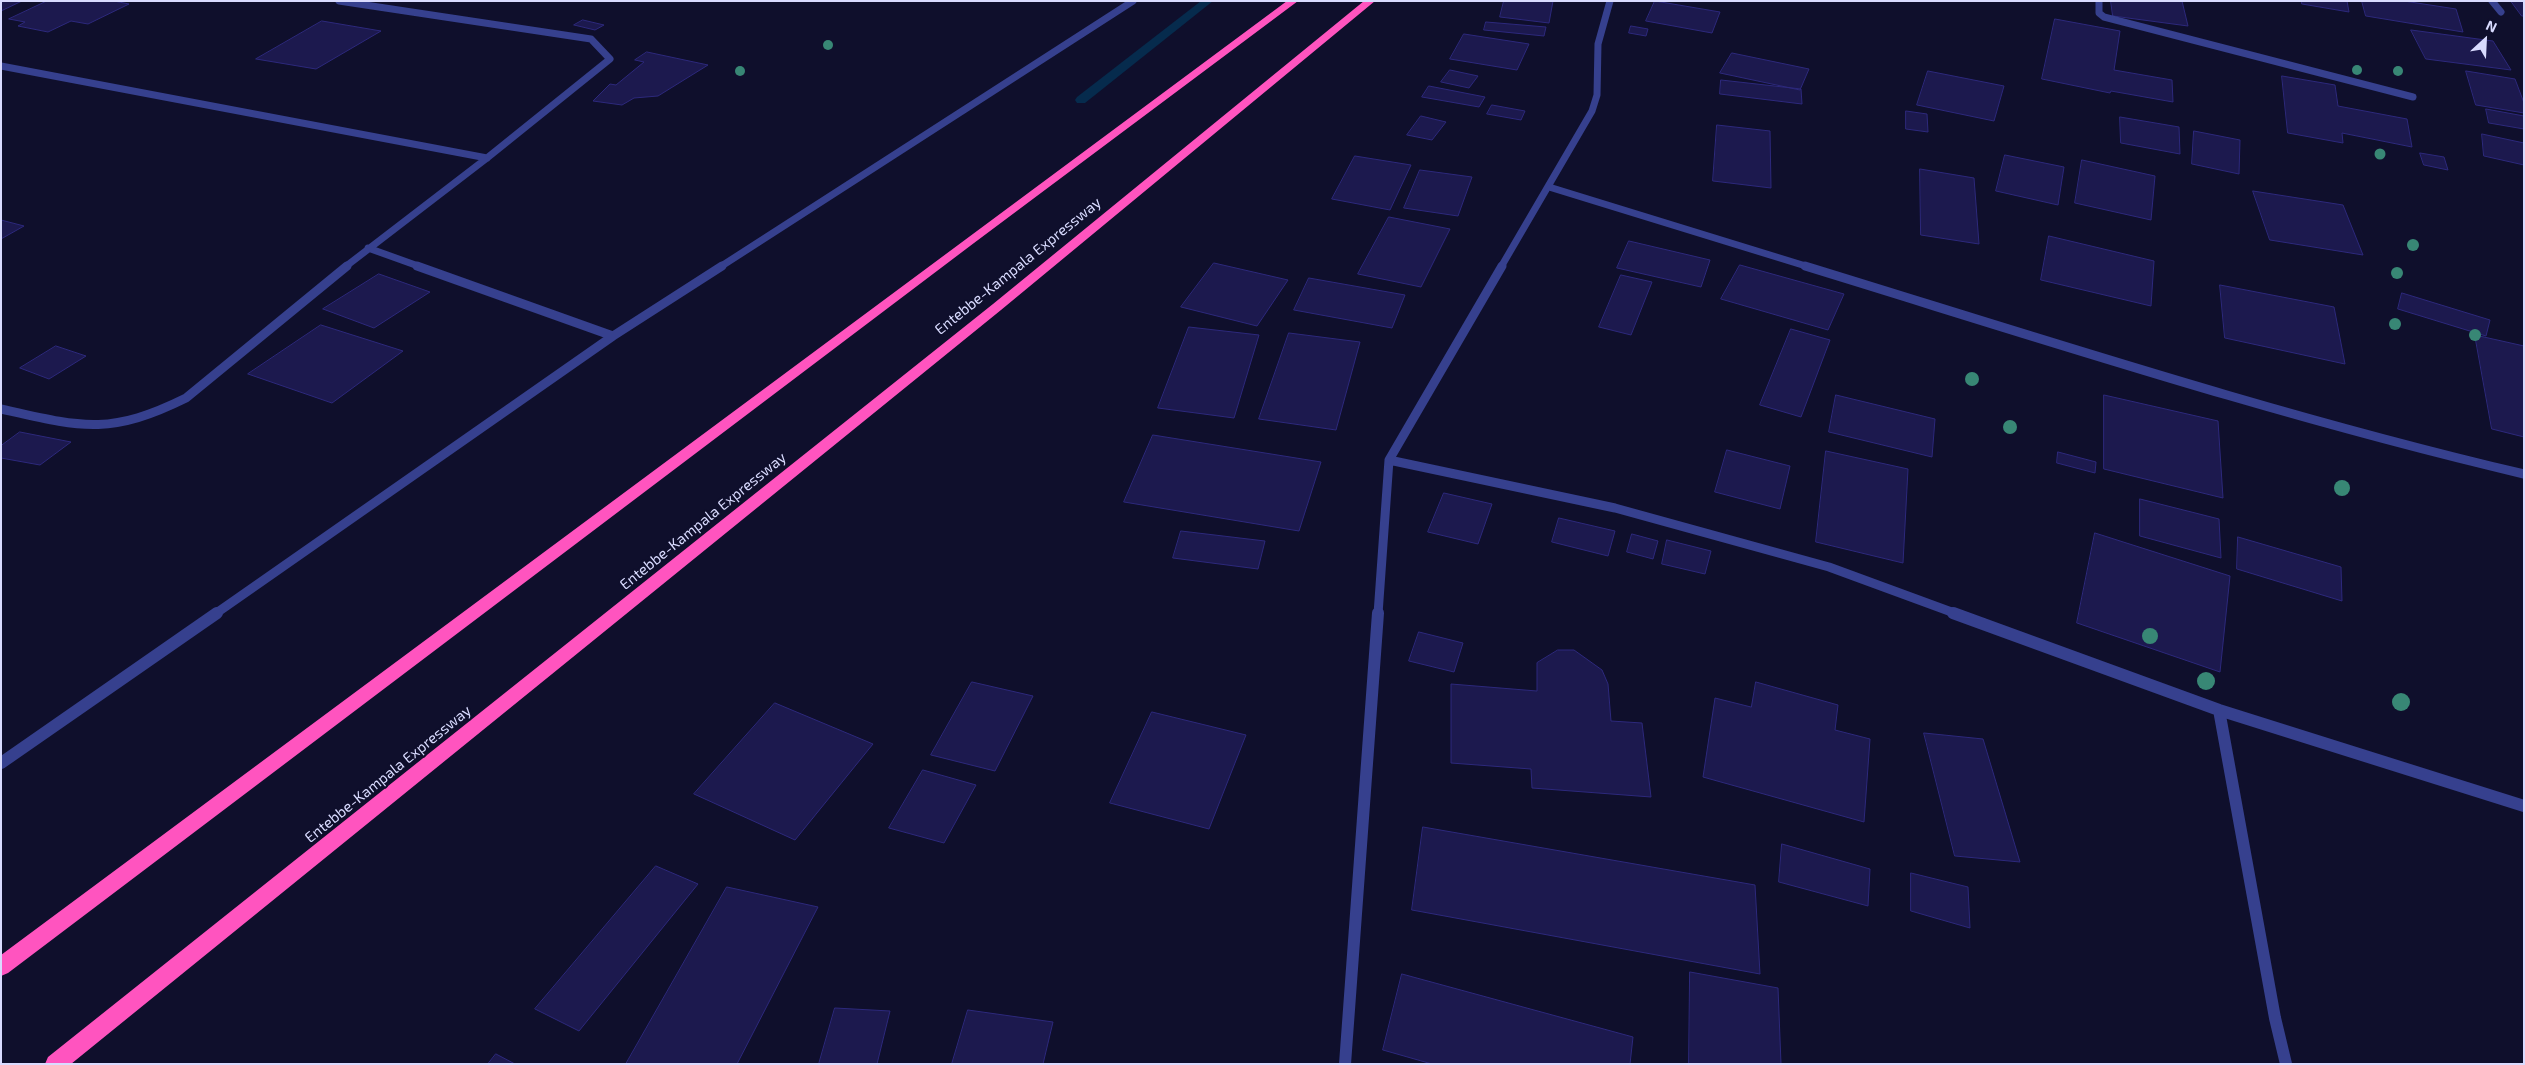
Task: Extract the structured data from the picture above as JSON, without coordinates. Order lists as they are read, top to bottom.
{
  "streets": {
    "highway": ["Entebbe-Kampala Expressway"]
  },
  "north": "top right"
}
